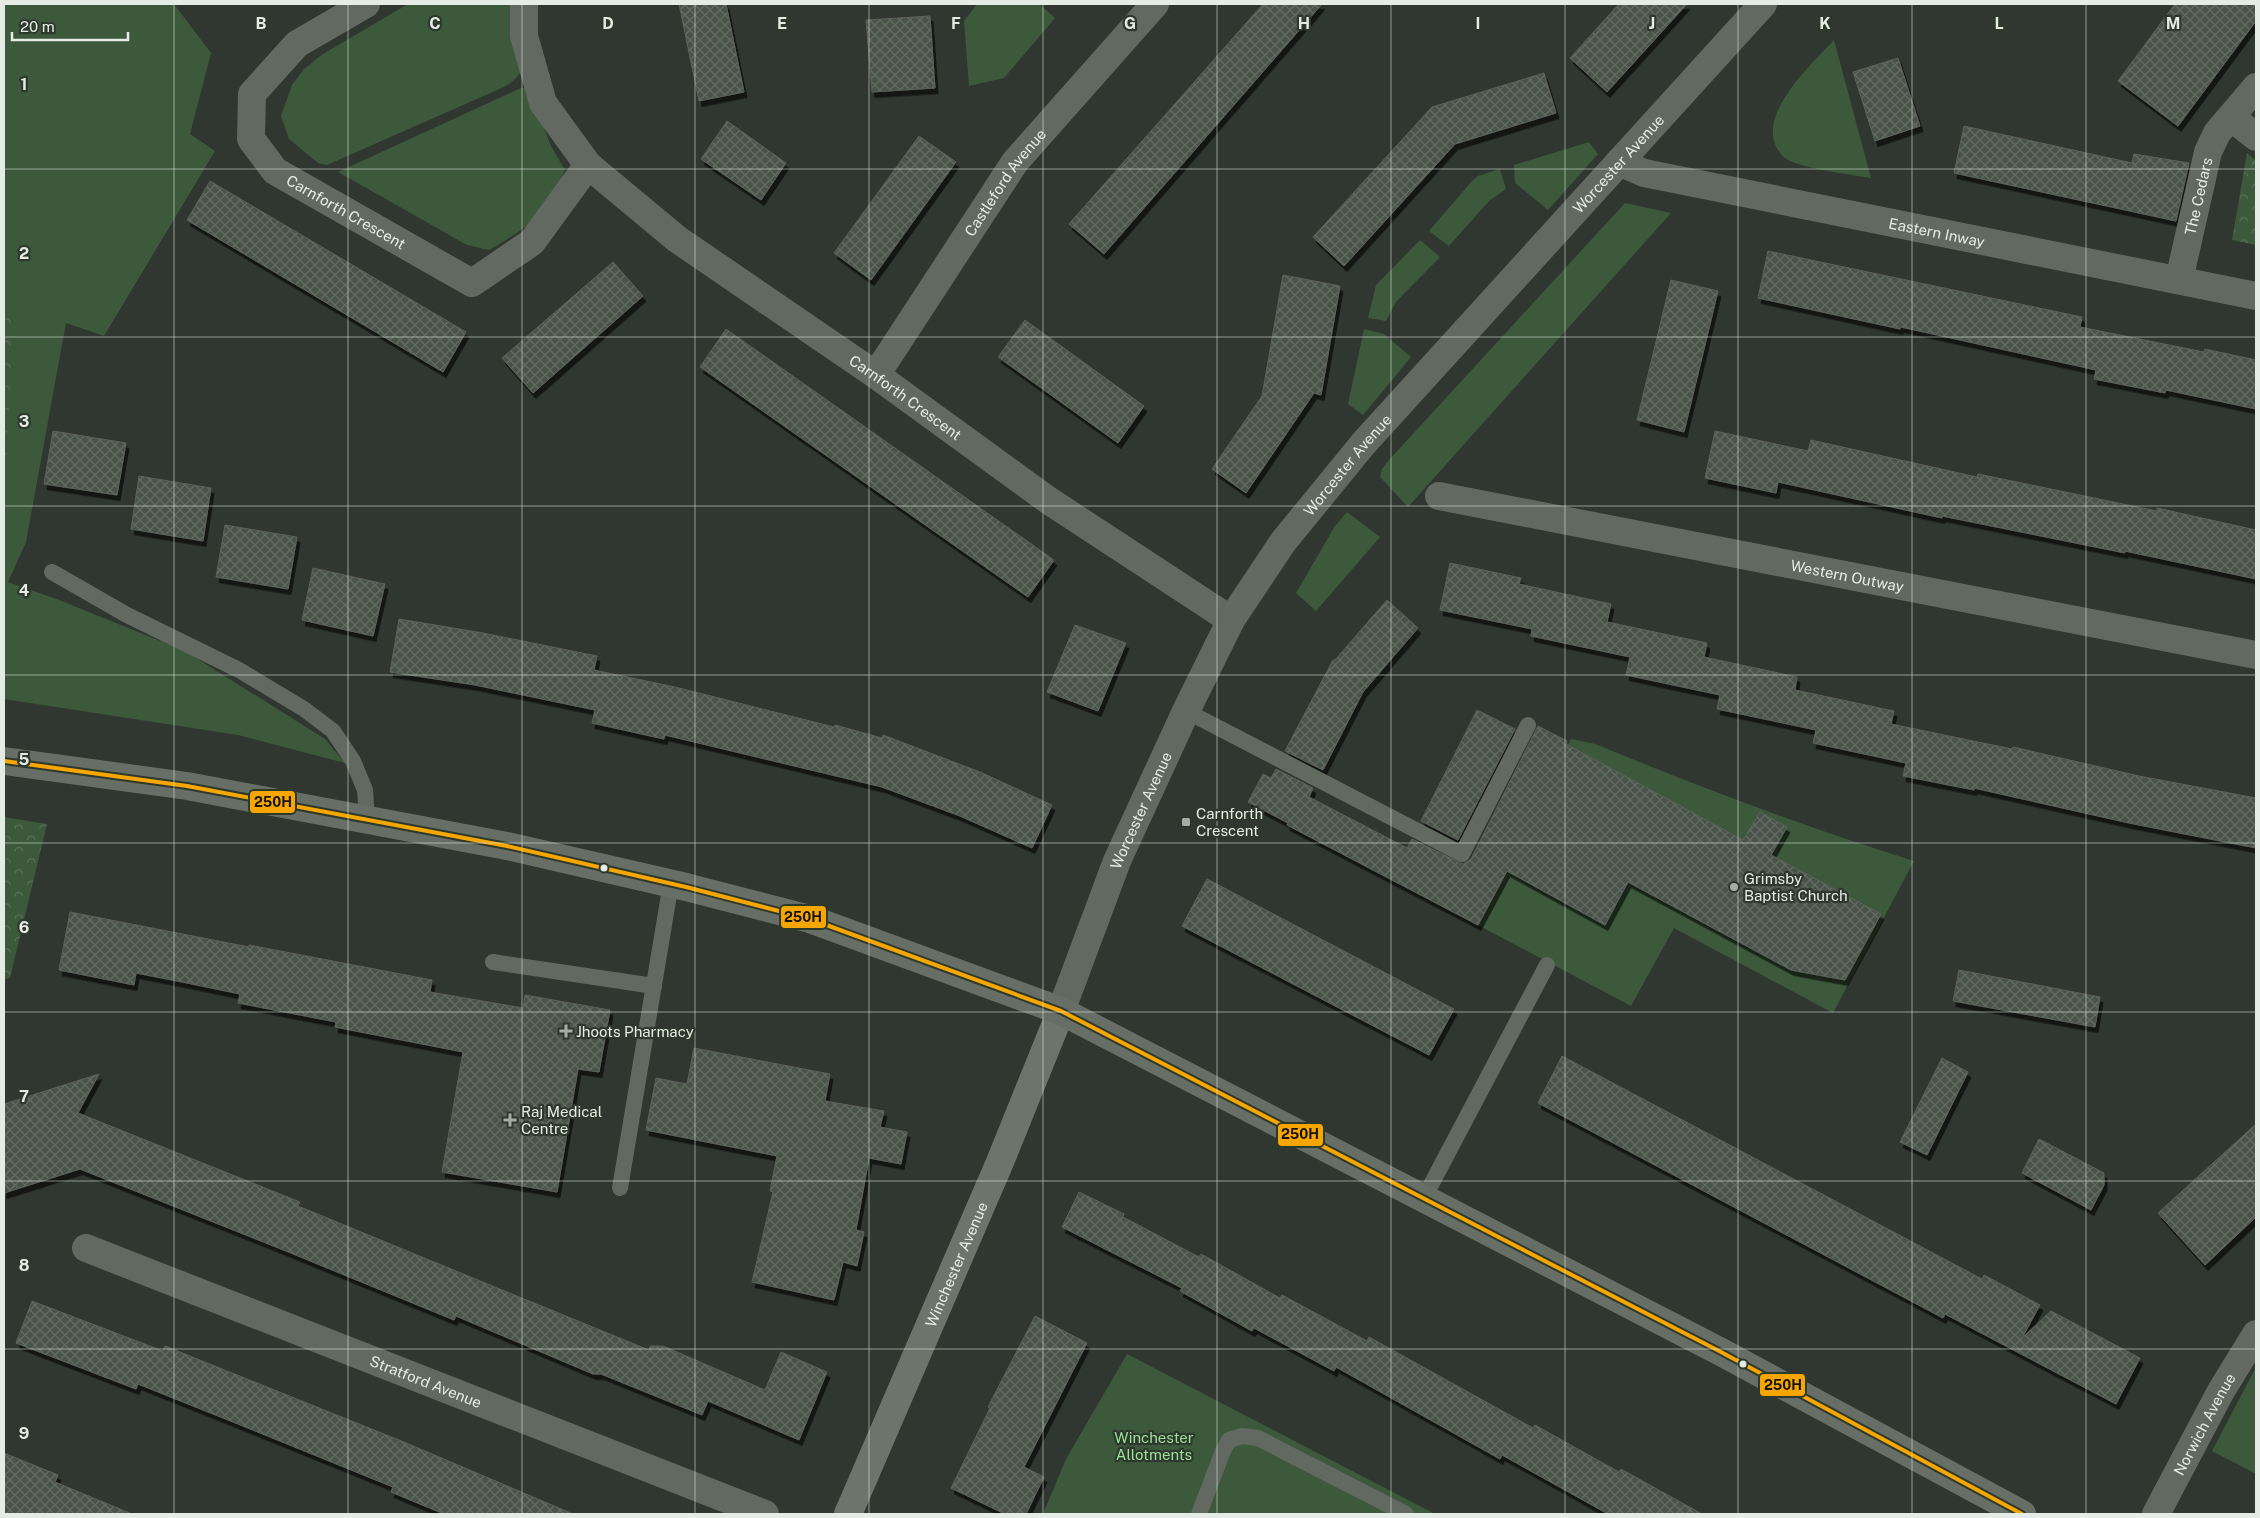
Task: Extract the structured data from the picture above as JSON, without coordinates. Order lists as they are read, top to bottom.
{
  "streets": {
    "street": [
      "Worcester Avenue",
      "Castleford Avenue",
      "The Cedars",
      "Carnforth Crescent",
      "Eastern Inway",
      "Western Outway",
      "Winchester Avenue",
      "Stratford Avenue",
      "Norwich Avenue"
    ]
  },
  "crossings": [
    ["Worcester Avenue", "Carnforth Crescent"],
    ["Worcester Avenue", "Eastern Inway"],
    ["Worcester Avenue", "Winchester Avenue"],
    ["Castleford Avenue", "Carnforth Crescent"],
    ["The Cedars", "Eastern Inway"]
  ],
  "parks": ["Winchester Allotments"],
  "places": {
    "transit": ["Carnforth Crescent"],
    "other": ["Grimsby Baptist Church"],
    "health": ["Jhoots Pharmacy", "Raj Medical Centre"]
  },
  "lines": ["transit line 250H"],
  "scale_bar": "20 m",
  "grid": {
    "columns": [
      "B",
      "C",
      "D",
      "E",
      "F",
      "G",
      "H",
      "I",
      "J",
      "K",
      "L",
      "M"
    ],
    "rows": [
      "1",
      "2",
      "3",
      "4",
      "5",
      "6",
      "7",
      "8",
      "9"
    ]
  }
}
